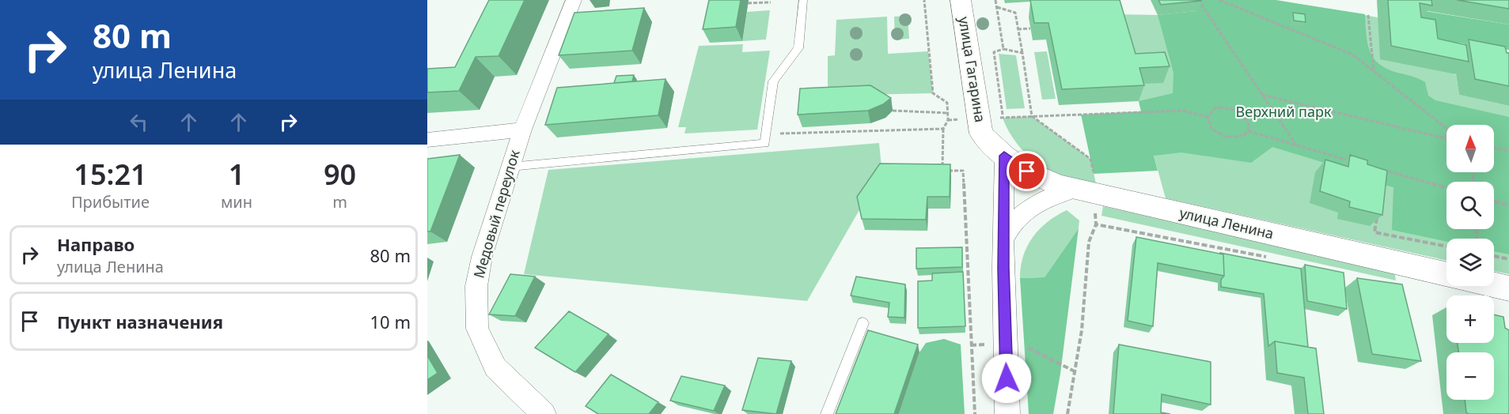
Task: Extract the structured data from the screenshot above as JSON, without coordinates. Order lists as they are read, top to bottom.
{
  "streets": {
    "street": ["улица Гагарина", "Медовый переулок", "улица Ленина"]
  },
  "crossings": [
    ["улица Гагарина", "улица Ленина"]
  ],
  "parks": ["Верхний парк"],
  "north": "top",
  "page": {
    "turn": ["80 m", "улица Ленина"],
    "map_buttons": ["+", "−"],
    "eta": [
      "15:21",
      "Прибытие",
      "1",
      "мин",
      "90",
      "m"
    ],
    "list": [
      {
        "name": "Направо",
        "note": "улица Ленина",
        "value": "80 m"
      },
      {
        "name": "Пункт назначения",
        "value": "10 m"
      }
    ]
  }
}
